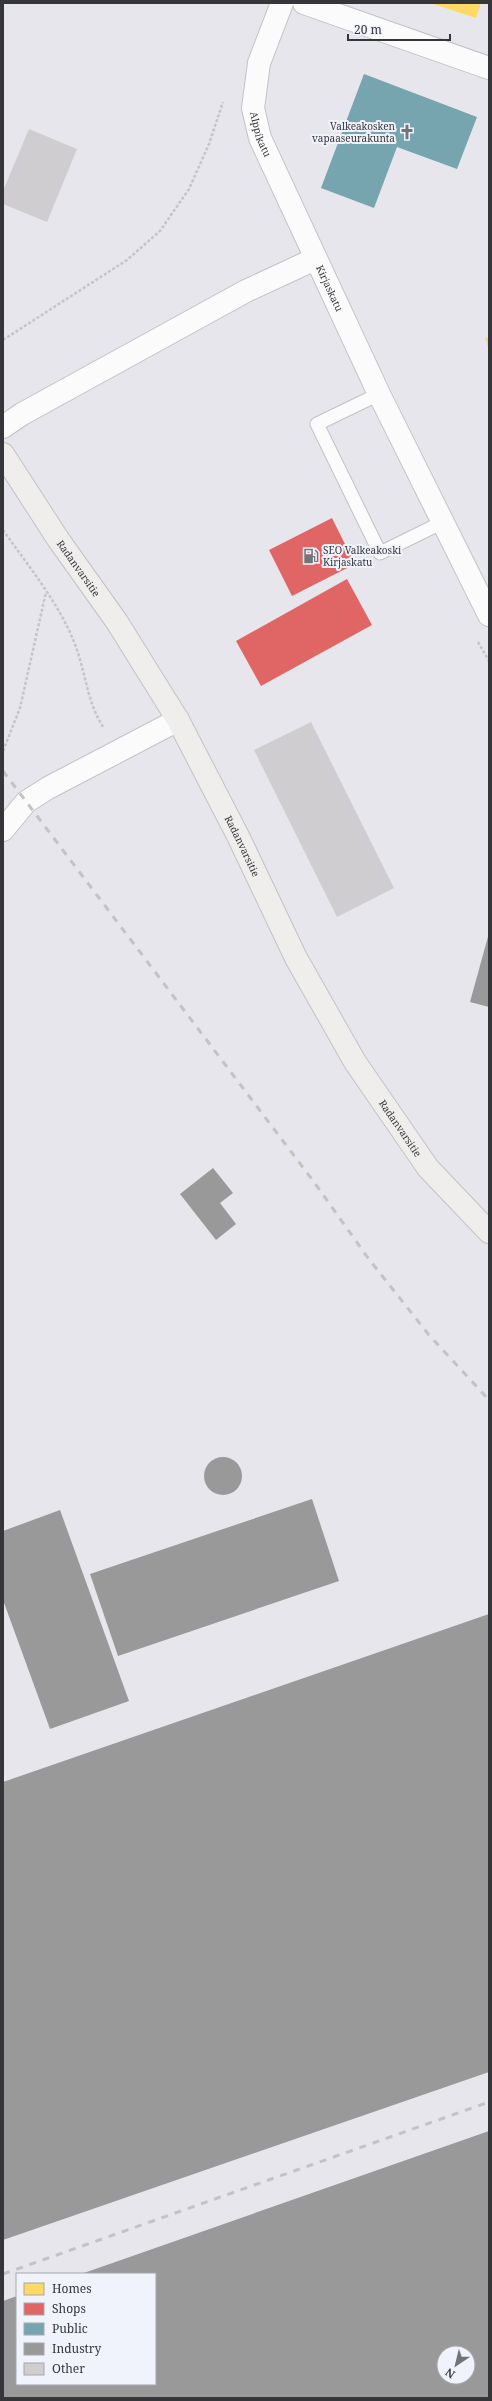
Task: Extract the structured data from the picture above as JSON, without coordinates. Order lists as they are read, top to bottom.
{
  "streets": {
    "street": ["Alppikatu", "Kirjaskatu", "Radanvarsitie"]
  },
  "crossings": [
    ["Alppikatu", "Kirjaskatu"]
  ],
  "places": {
    "church": ["Valkeakosken vapaaseurakunta"],
    "fuel station": ["SEO Valkeakoski Kirjaskatu"]
  },
  "legend": [
    "Homes",
    "Shops",
    "Public",
    "Industry",
    "Other"
  ],
  "scale_bar": "20 m",
  "north": "bottom left"
}
